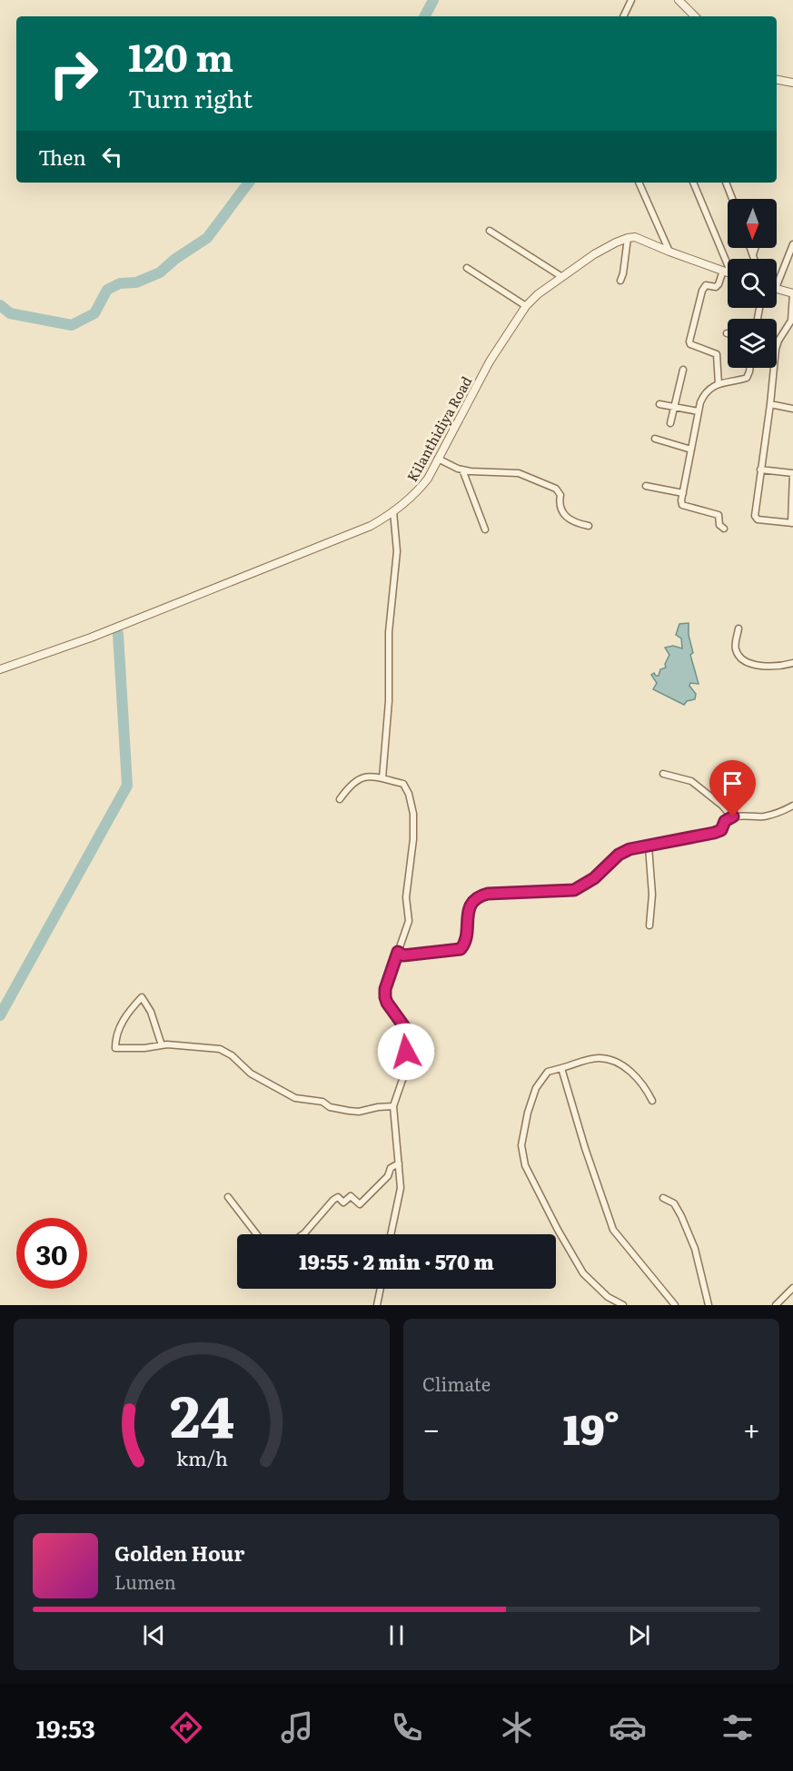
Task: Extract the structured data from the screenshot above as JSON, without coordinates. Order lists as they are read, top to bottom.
{
  "streets": {
    "street": ["Kilanthidiya Road"]
  },
  "north": "bottom",
  "page": {
    "turn": ["120 m", "Turn right"],
    "then": "Then",
    "limit": "30",
    "trip": "19:55 · 2 min · 570 m",
    "tile": "Climate",
    "heat": ["−", "19°", "+"],
    "song": ["Golden Hour", "Lumen"],
    "tabs": "19:53",
    "gauge": ["24", "km/h"]
  }
}
